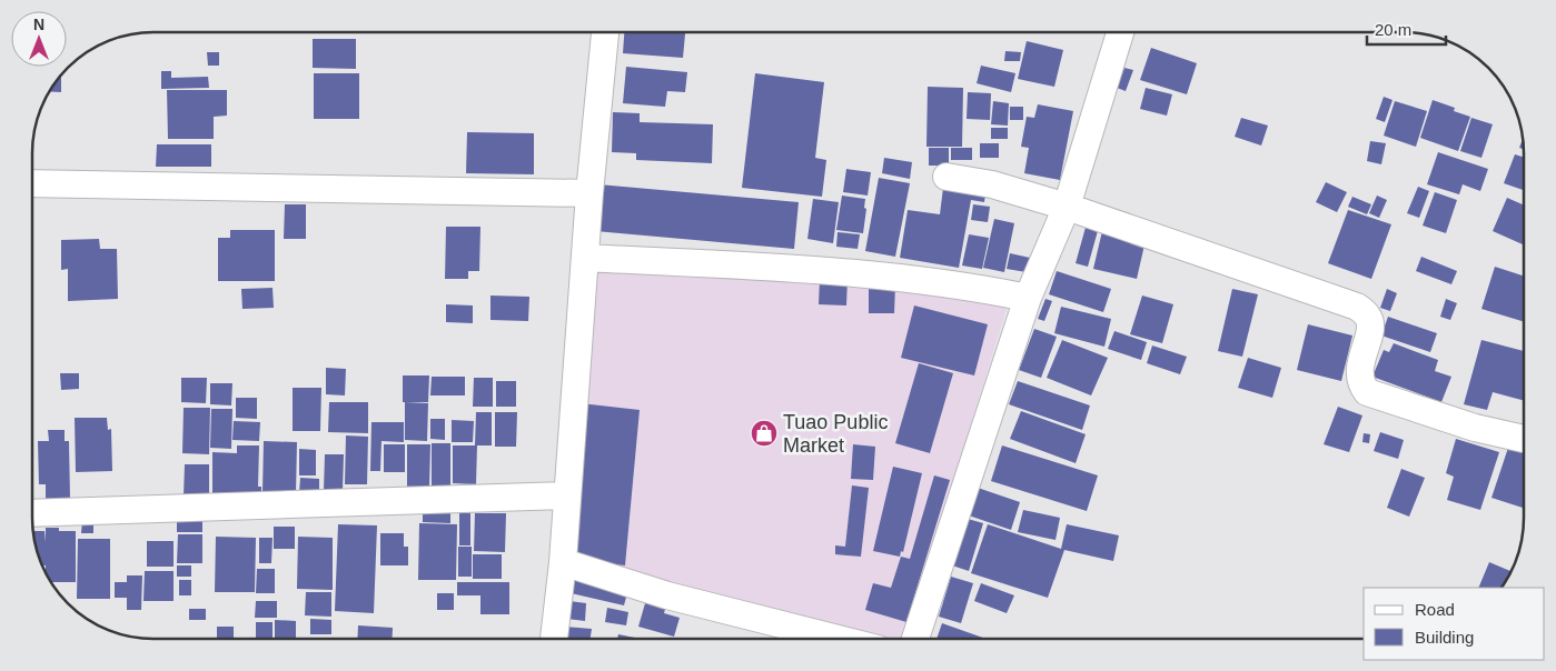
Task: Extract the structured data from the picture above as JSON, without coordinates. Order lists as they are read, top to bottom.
{
  "places": {
    "shop": ["Tuao Public Market"]
  },
  "legend": ["Road", "Building"],
  "scale_bar": "20 m",
  "north": "top"
}
